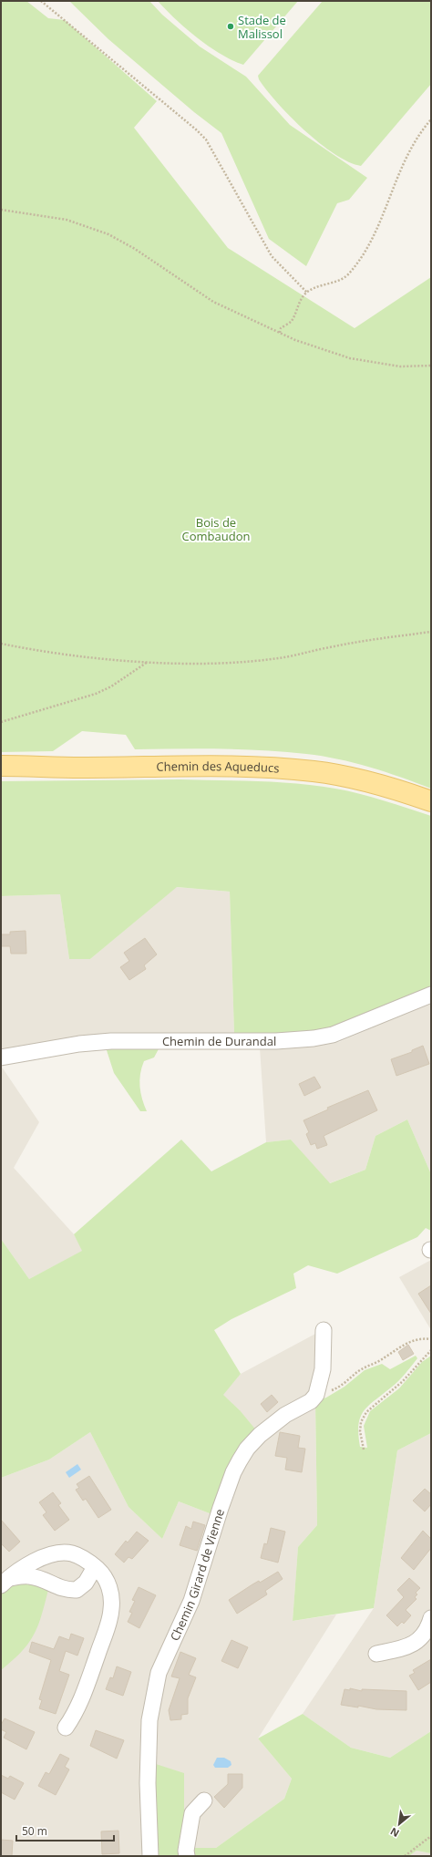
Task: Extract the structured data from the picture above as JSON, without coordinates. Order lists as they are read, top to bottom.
{
  "streets": {
    "main road": ["Chemin des Aqueducs"],
    "street": ["Chemin de Durandal", "Chemin Girard de Vienne"]
  },
  "parks": ["Bois de Combaudon"],
  "places": ["Stade de Malissol"],
  "scale_bar": "50 m",
  "north": "bottom left"
}
